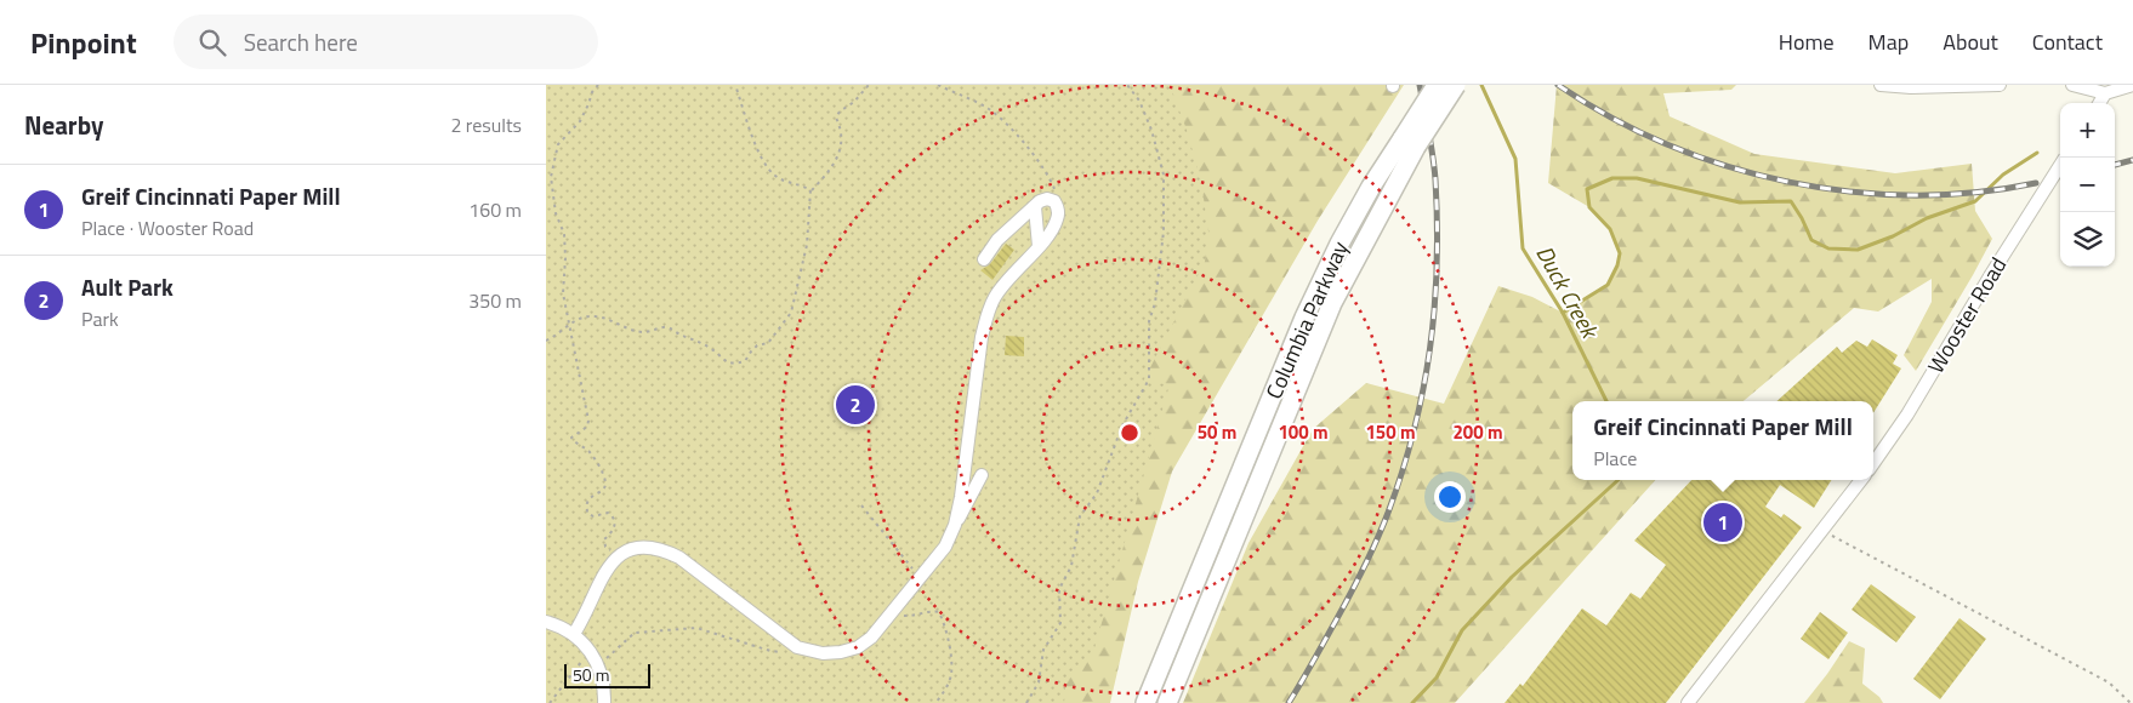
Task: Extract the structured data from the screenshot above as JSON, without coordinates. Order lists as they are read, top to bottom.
{
  "streets": {
    "highway": ["Columbia Parkway"],
    "street": ["Wooster Road"]
  },
  "water": ["Duck Creek"],
  "scale_bar": "50 m",
  "page": {
    "header": "Pinpoint",
    "search": "Search here",
    "nav": [
      "Home",
      "Map",
      "About",
      "Contact"
    ],
    "heading": ["Nearby", "2 results"],
    "map_buttons": ["+", "−"],
    "list": [
      {
        "mark": "1",
        "name": "Greif Cincinnati Paper Mill",
        "note": "Place · Wooster Road",
        "value": "160 m"
      },
      {
        "mark": "2",
        "name": "Ault Park",
        "note": "Park",
        "value": "350 m"
      }
    ],
    "pins": ["2", "1"],
    "popup": ["Greif Cincinnati Paper Mill", "Place"],
    "scale": "50 m"
  },
  "rings": [
    "50 m",
    "100 m",
    "150 m",
    "200 m"
  ]
}
